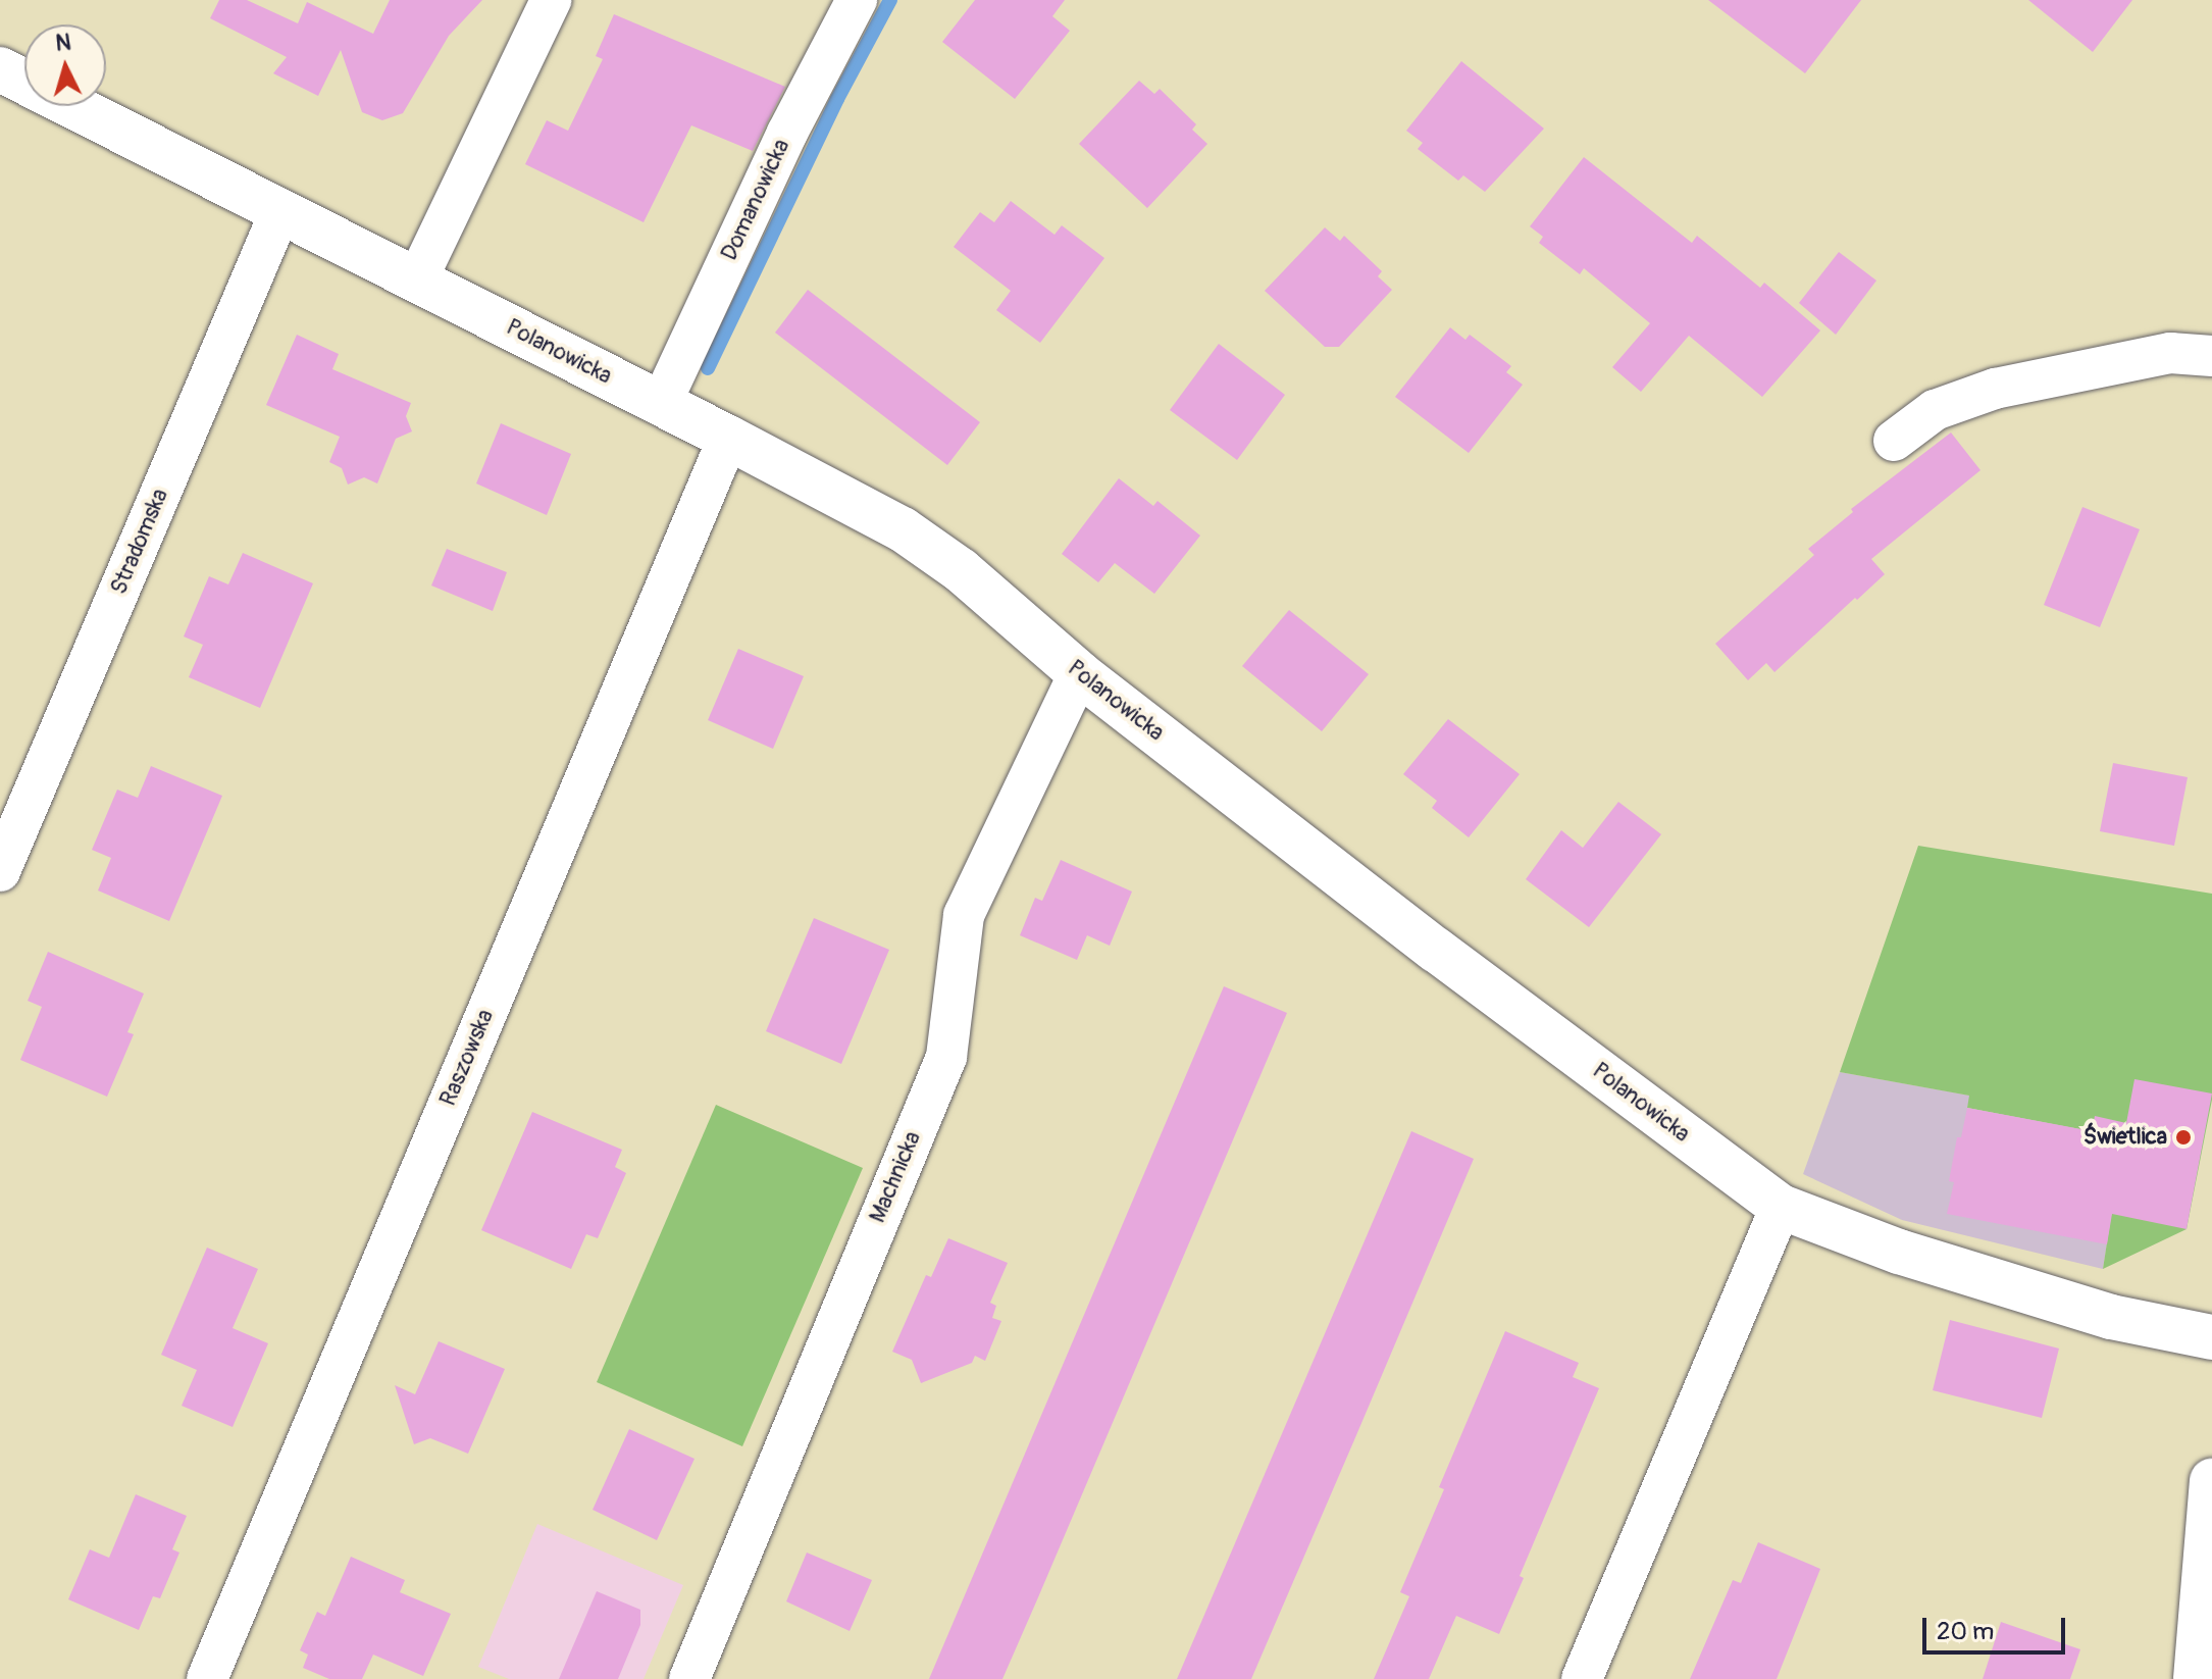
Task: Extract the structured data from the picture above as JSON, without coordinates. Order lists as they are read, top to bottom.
{
  "streets": {
    "street": [
      "Domanowicka",
      "Polanowicka",
      "Stradomska",
      "Raszowska",
      "Machnicka"
    ]
  },
  "crossings": [
    ["Domanowicka", "Polanowicka"],
    ["Polanowicka", "Stradomska"],
    ["Polanowicka", "Raszowska"],
    ["Polanowicka", "Machnicka"]
  ],
  "places": ["Świetlica"],
  "scale_bar": "20 m",
  "north": "top"
}
